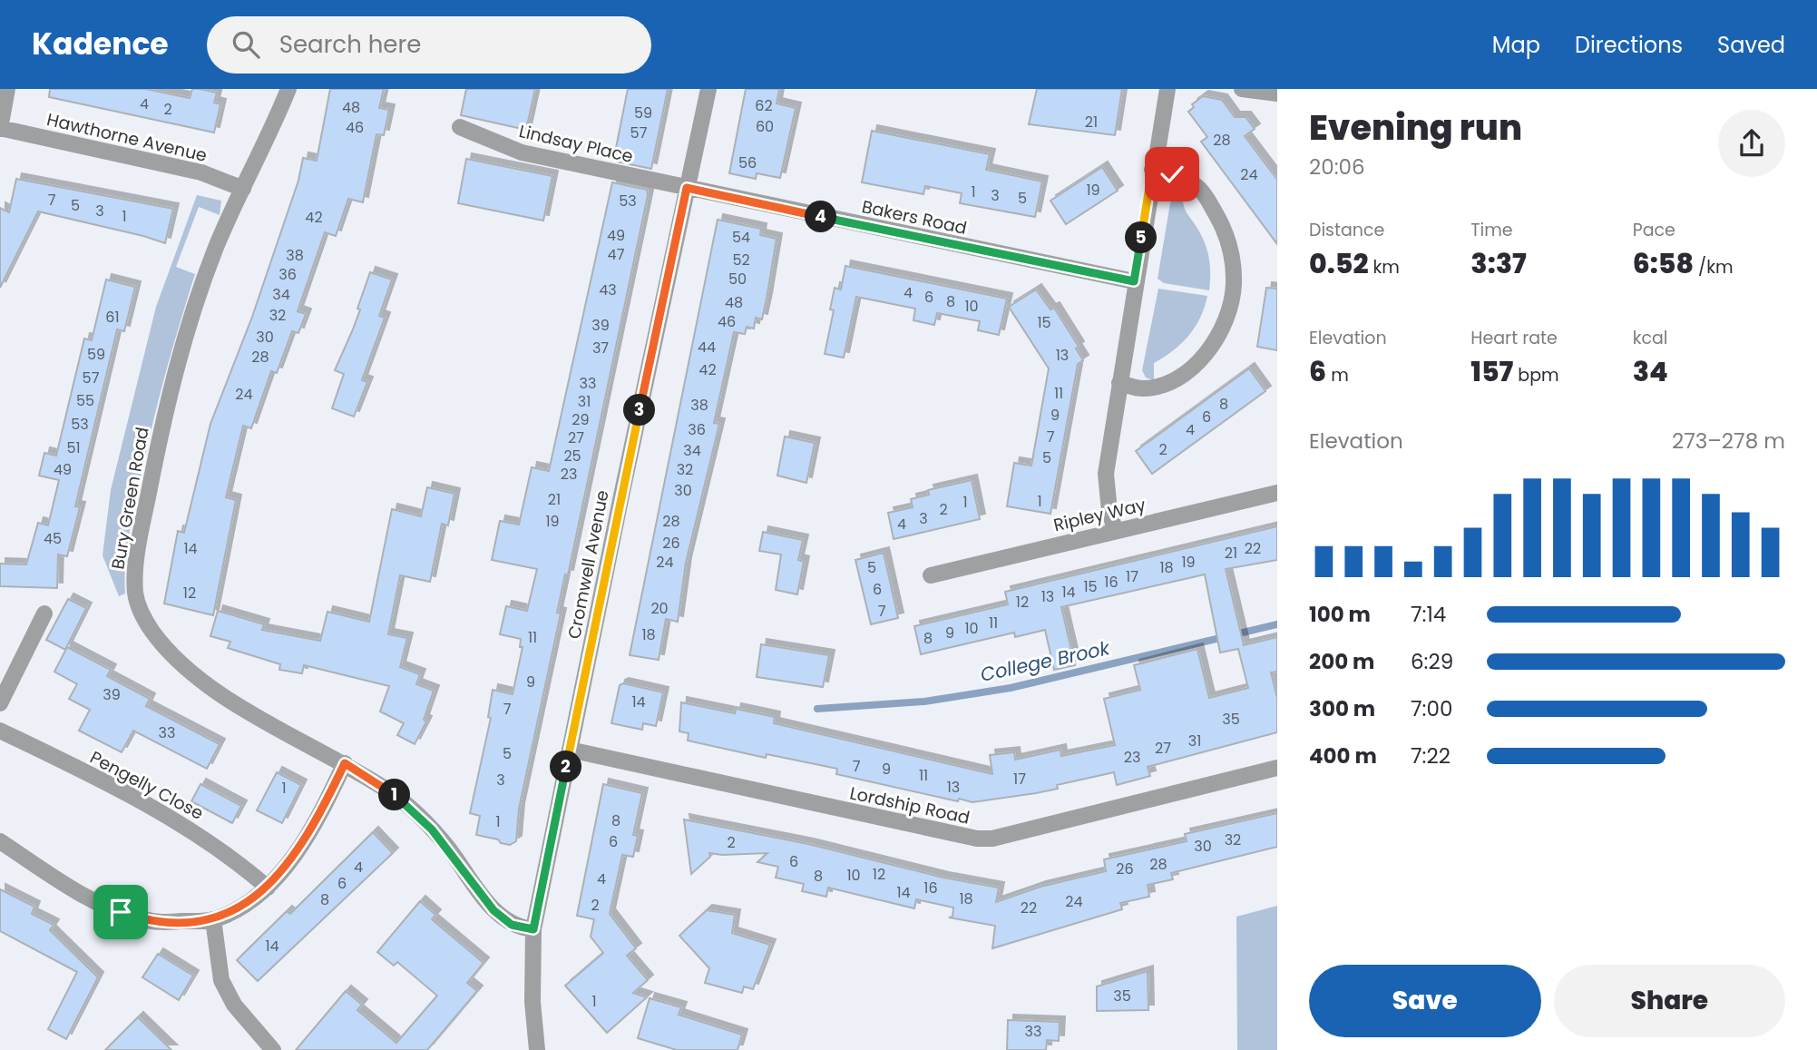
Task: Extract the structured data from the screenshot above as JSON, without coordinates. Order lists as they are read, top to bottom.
{
  "streets": {
    "street": [
      "Hawthorne Avenue",
      "Lindsay Place",
      "Bakers Road",
      "Bury Green Road",
      "Ripley Way",
      "Cromwell Avenue",
      "Pengelly Close",
      "Lordship Road"
    ]
  },
  "crossings": [
    ["Hawthorne Avenue", "Bury Green Road"],
    ["Lindsay Place", "Bakers Road"],
    ["Lindsay Place", "Cromwell Avenue"],
    ["Bakers Road", "Cromwell Avenue"],
    ["Bury Green Road", "Cromwell Avenue"],
    ["Cromwell Avenue", "Lordship Road"]
  ],
  "water": ["College Brook"],
  "house_numbers": [
    "4",
    "62",
    "48",
    "2",
    "59",
    "21",
    "60",
    "46",
    "57",
    "28",
    "56",
    "24",
    "19",
    "1",
    "3",
    "5",
    "7",
    "53",
    "5",
    "3",
    "1",
    "42",
    "49",
    "54",
    "47",
    "38",
    "52",
    "36",
    "50",
    "43",
    "4",
    "34",
    "6",
    "8",
    "48",
    "10",
    "32",
    "61",
    "46",
    "15",
    "39",
    "30",
    "44",
    "37",
    "59",
    "13",
    "28",
    "42",
    "57",
    "33",
    "11",
    "24",
    "55",
    "31",
    "8",
    "38",
    "9",
    "6",
    "29",
    "53",
    "36",
    "4",
    "7",
    "27",
    "51",
    "2",
    "34",
    "25",
    "5",
    "49",
    "32",
    "23",
    "30",
    "21",
    "1",
    "1",
    "2",
    "3",
    "19",
    "28",
    "4",
    "45",
    "26",
    "14",
    "22",
    "21",
    "24",
    "19",
    "5",
    "18",
    "17",
    "16",
    "15",
    "6",
    "14",
    "12",
    "13",
    "12",
    "20",
    "7",
    "11",
    "10",
    "9",
    "18",
    "11",
    "8",
    "9",
    "39",
    "14",
    "7",
    "35",
    "33",
    "31",
    "27",
    "5",
    "23",
    "7",
    "9",
    "11",
    "17",
    "3",
    "13",
    "1",
    "8",
    "1",
    "32",
    "6",
    "2",
    "30",
    "6",
    "28",
    "4",
    "26",
    "12",
    "10",
    "8",
    "4",
    "6",
    "16",
    "14",
    "18",
    "8",
    "24",
    "2",
    "22",
    "14",
    "35",
    "1",
    "33"
  ],
  "page": {
    "header": "Kadence",
    "search": "Search here",
    "nav": ["Map", "Directions", "Saved"],
    "heading": ["Evening run", "20:06"],
    "stats": [
      ["Distance", "0.52 km"],
      ["Time", "3:37"],
      ["Pace", "6:58 /km"],
      ["Elevation", "6 m"],
      ["Heart rate", "157 bpm"],
      ["kcal", "34"]
    ],
    "pins": [
      "4",
      "5",
      "3",
      "2",
      "1"
    ],
    "chart": ["Elevation", "273–278 m"],
    "list": [
      {
        "name": "100 m",
        "note": "7:14"
      },
      {
        "name": "200 m",
        "note": "6:29"
      },
      {
        "name": "300 m",
        "note": "7:00"
      },
      {
        "name": "400 m",
        "note": "7:22"
      }
    ],
    "buttons": ["Save", "Share"]
  }
}
